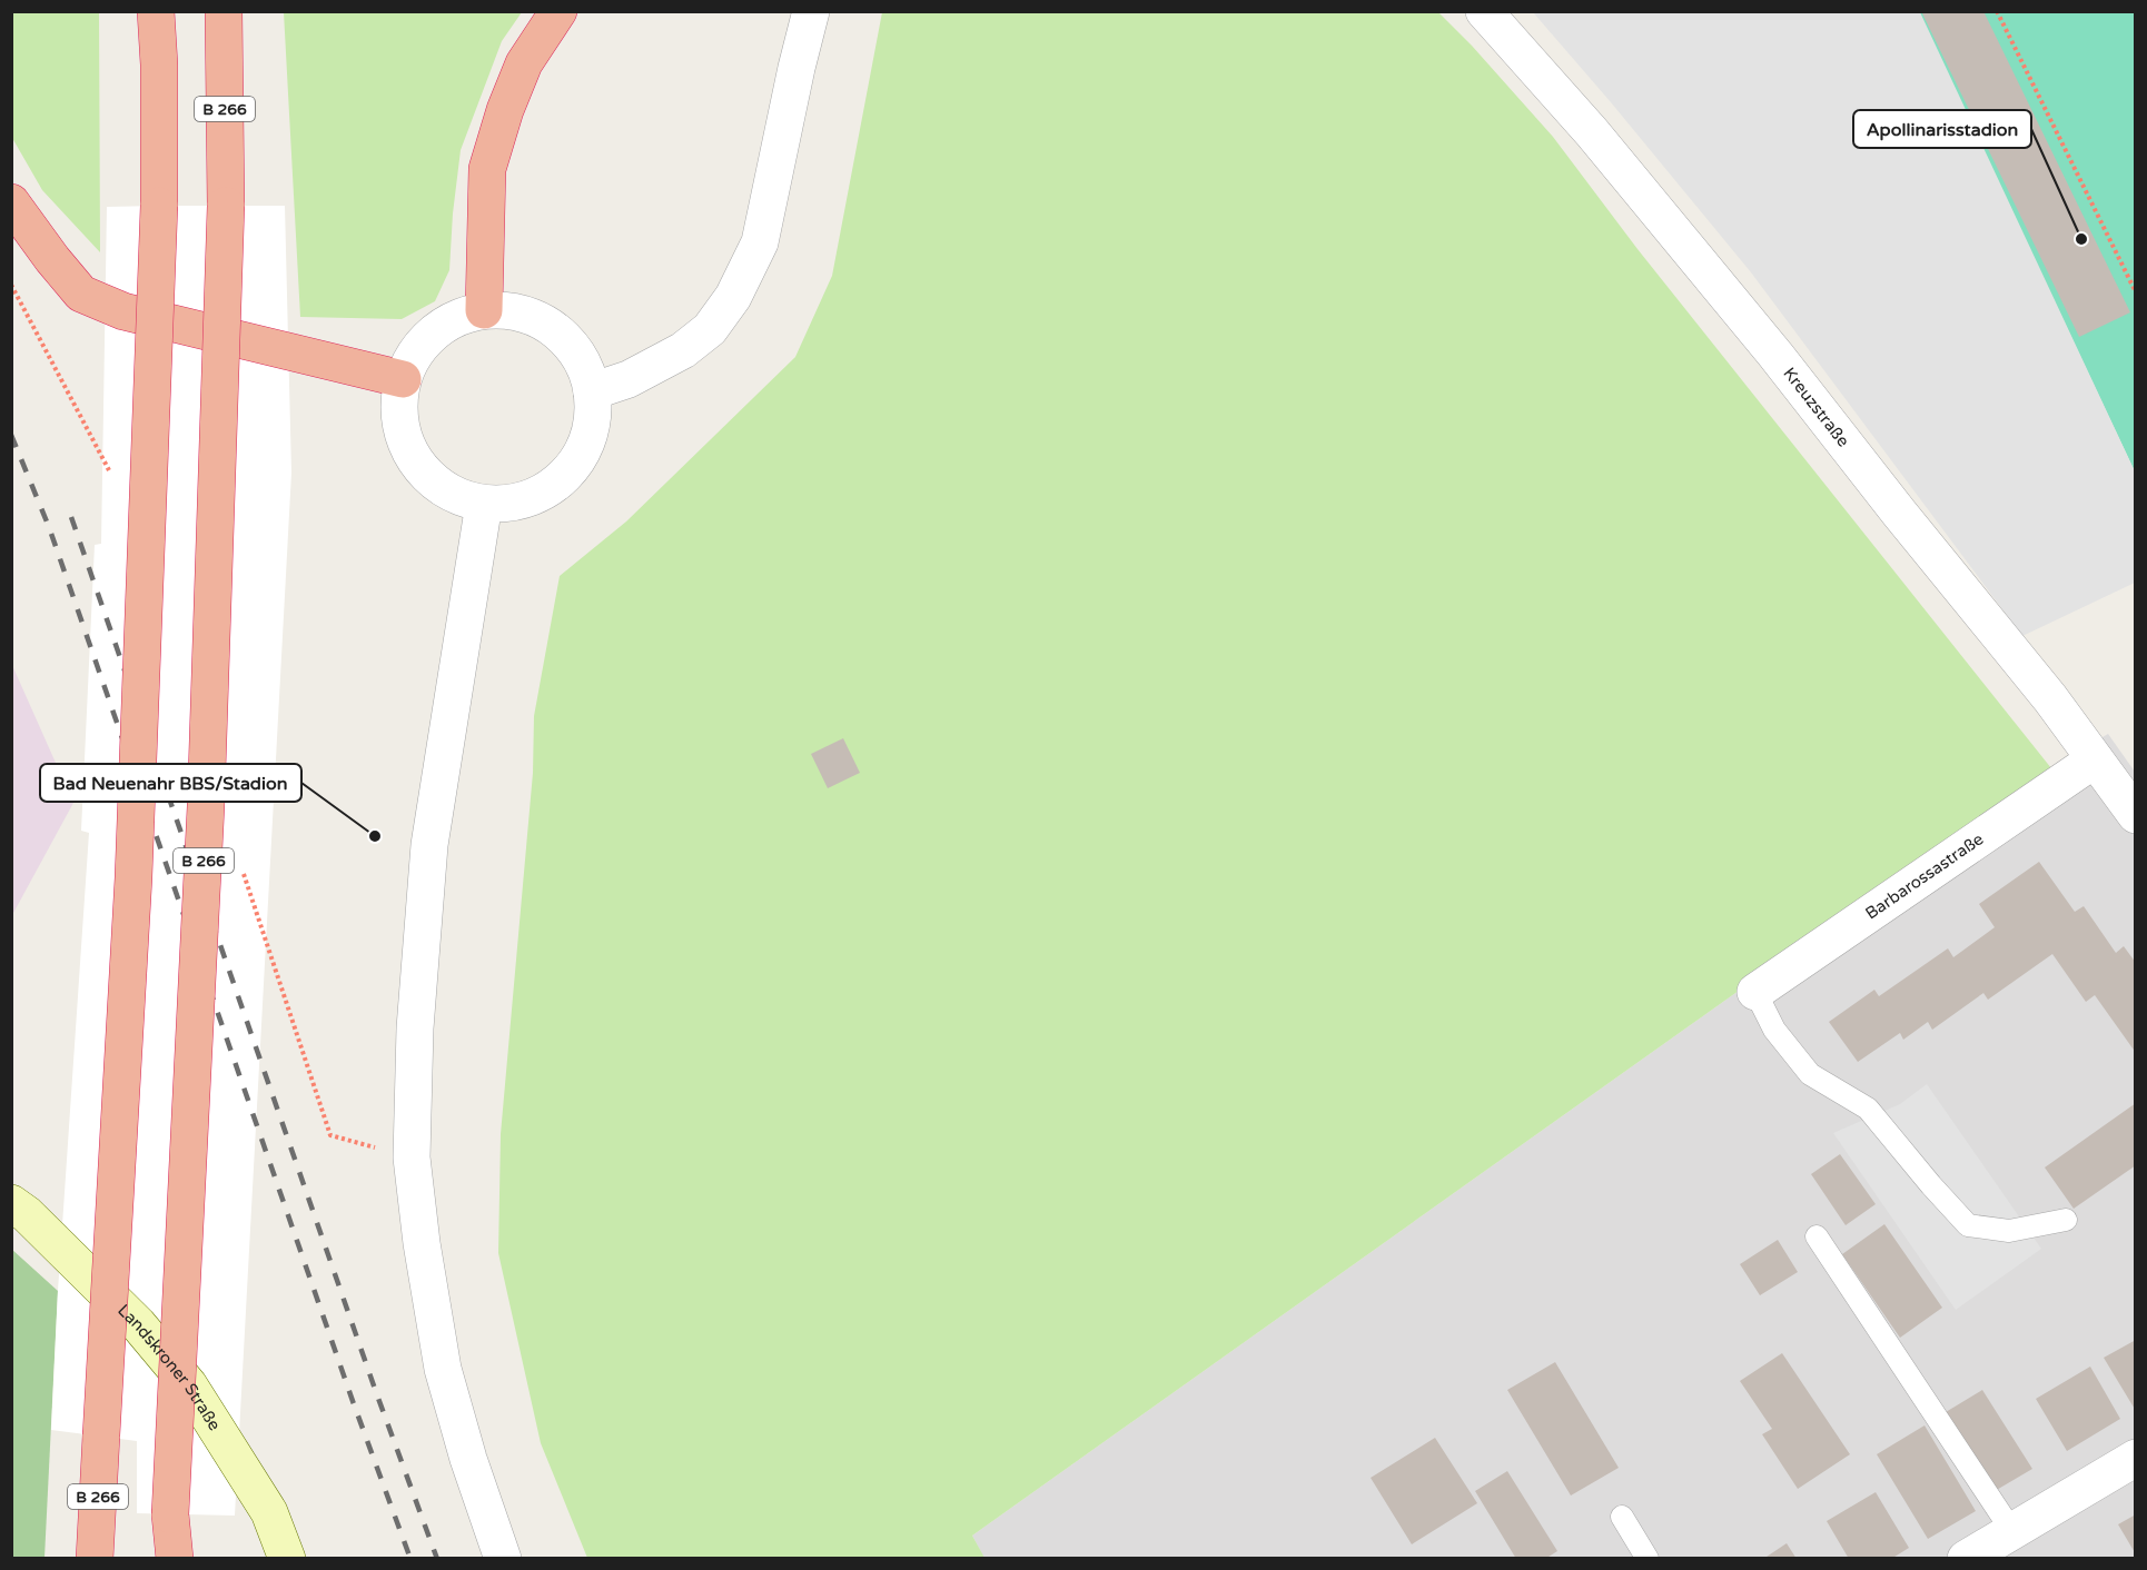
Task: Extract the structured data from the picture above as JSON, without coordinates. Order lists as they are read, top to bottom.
{
  "streets": {
    "highway": ["B 266"],
    "main road": ["Landskroner Straße"],
    "street": ["Kreuzstraße", "Barbarossastraße"]
  },
  "crossings": [
    ["Kreuzstraße", "Barbarossastraße"]
  ],
  "places": ["Apollinarisstadion", "Bad Neuenahr BBS/Stadion"]
}
